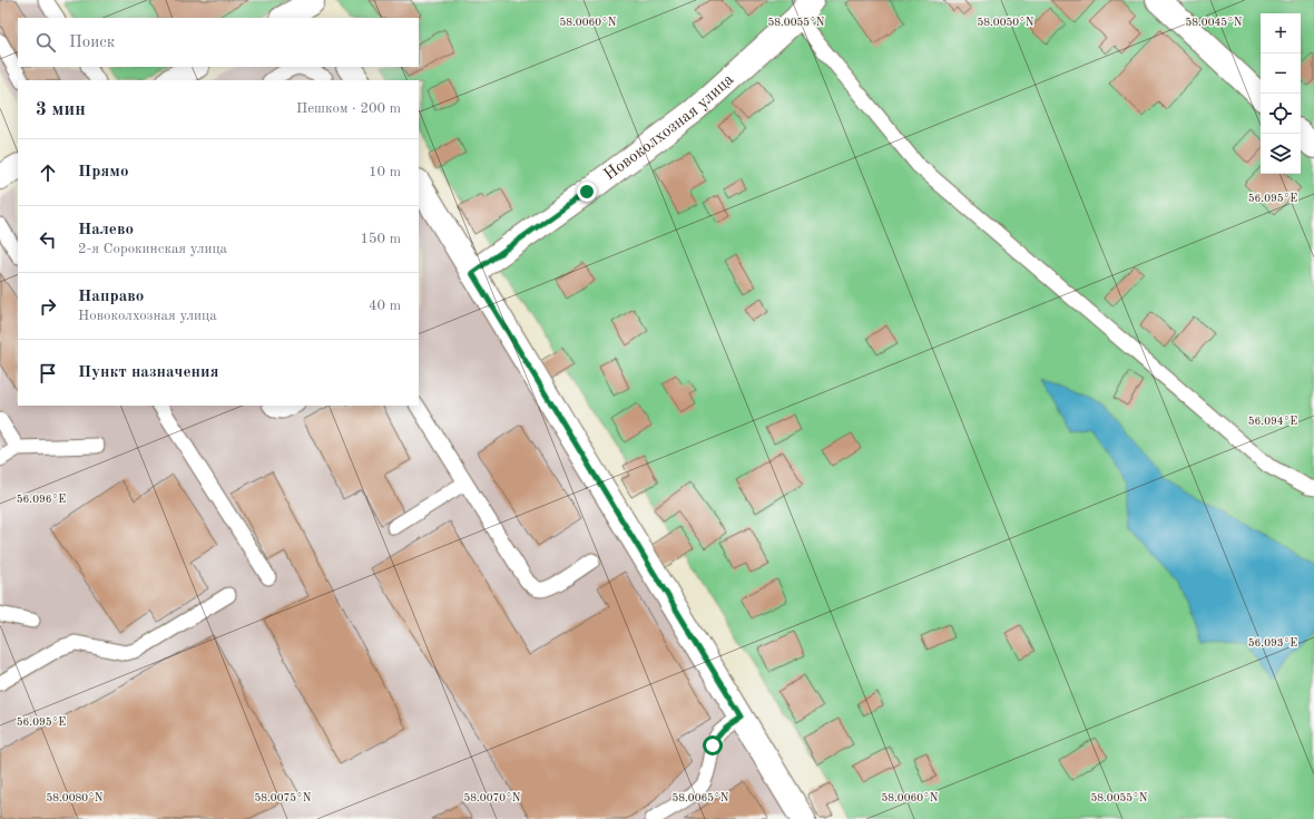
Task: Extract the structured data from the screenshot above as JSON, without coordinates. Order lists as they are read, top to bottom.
{
  "streets": {
    "street": ["Новоколхозная улица"]
  },
  "page": {
    "map_buttons": ["+", "−"],
    "search": "Поиск",
    "heading": ["3 мин", "Пешком · 200 m"],
    "list": [
      ["Прямо", "10 m"],
      ["Налево", "2-я Сорокинская улица", "150 m"],
      ["Направо", "Новоколхозная улица", "40 m"],
      "Пункт назначения"
    ]
  },
  "coordinates": [
    "58.0060°N",
    "58.0055°N",
    "58.0050°N",
    "58.0045°N",
    "56.095°E",
    "56.094°E",
    "56.096°E",
    "56.093°E",
    "58.0080°N",
    "58.0075°N",
    "58.0070°N",
    "58.0065°N"
  ]
}
